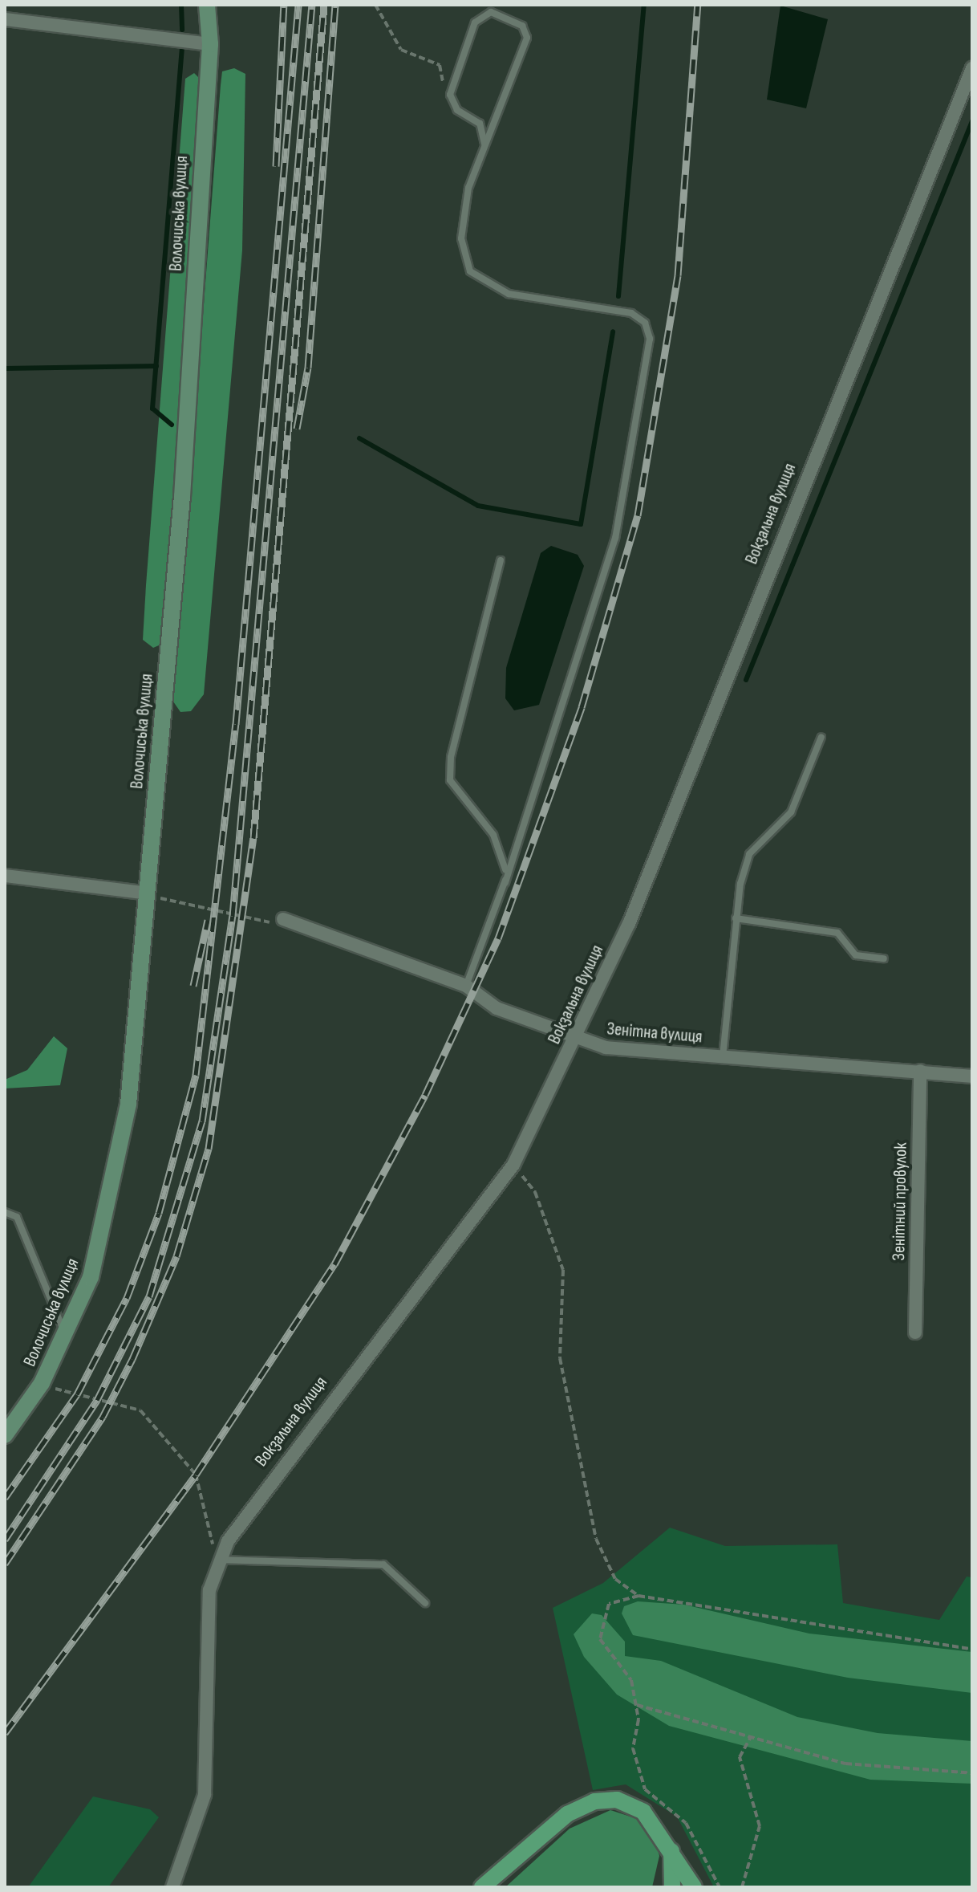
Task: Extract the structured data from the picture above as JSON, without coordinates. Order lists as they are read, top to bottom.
{
  "streets": {
    "main road": ["Волочиська вулиця"],
    "street": ["Вокзальна вулиця", "Зенітна вулиця", "Зенітний провулок"]
  },
  "crossings": [
    ["Вокзальна вулиця", "Зенітна вулиця"],
    ["Зенітна вулиця", "Зенітний провулок"]
  ]
}
